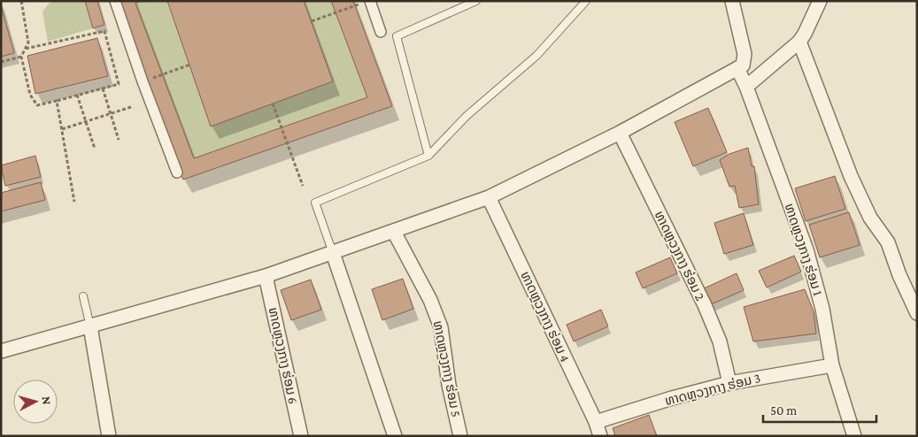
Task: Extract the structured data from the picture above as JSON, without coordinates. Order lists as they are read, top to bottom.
{
  "streets": {
    "street": [
      "ທາດຫຼວງກາງ ຮ່ອມ 1",
      "ທາດຫຼວງກາງ ຮ່ອມ 2",
      "ທາດຫຼວງກາງ ຮ່ອມ 4",
      "ທາດຫຼວງກາງ ຮ່ອມ 6",
      "ທາດຫຼວງກາງ ຮ່ອມ 5",
      "ທາດຫຼວງກາງ ຮ່ອມ 3"
    ]
  },
  "crossings": [
    ["ທາດຫຼວງກາງ ຮ່ອມ 1", "ທາດຫຼວງກາງ ຮ່ອມ 3"],
    ["ທາດຫຼວງກາງ ຮ່ອມ 2", "ທາດຫຼວງກາງ ຮ່ອມ 3"],
    ["ທາດຫຼວງກາງ ຮ່ອມ 4", "ທາດຫຼວງກາງ ຮ່ອມ 3"]
  ],
  "scale_bar": "50 m",
  "north": "right"
}
